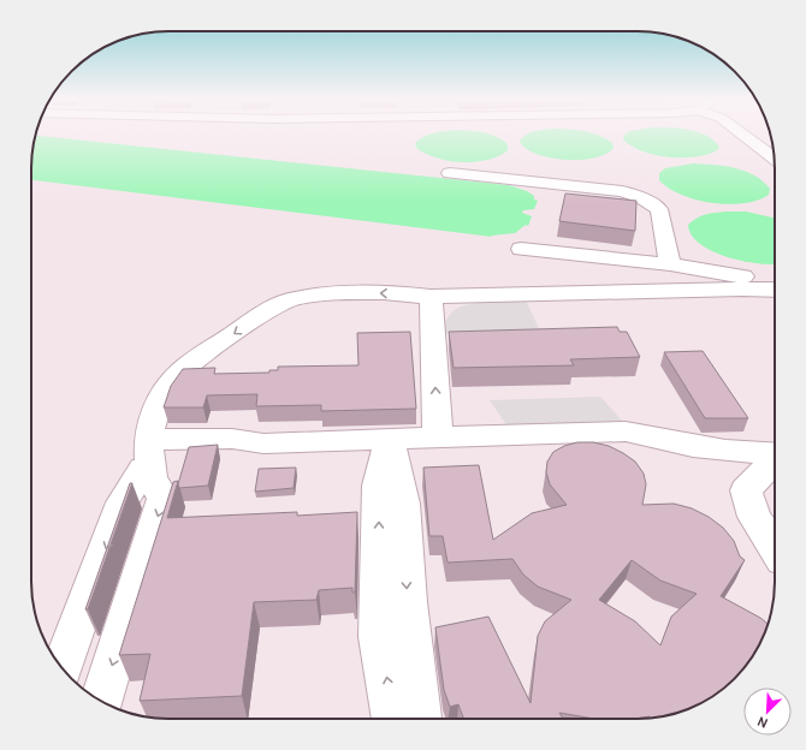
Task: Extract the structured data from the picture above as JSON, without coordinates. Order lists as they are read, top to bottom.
{
  "north": "bottom left"
}
